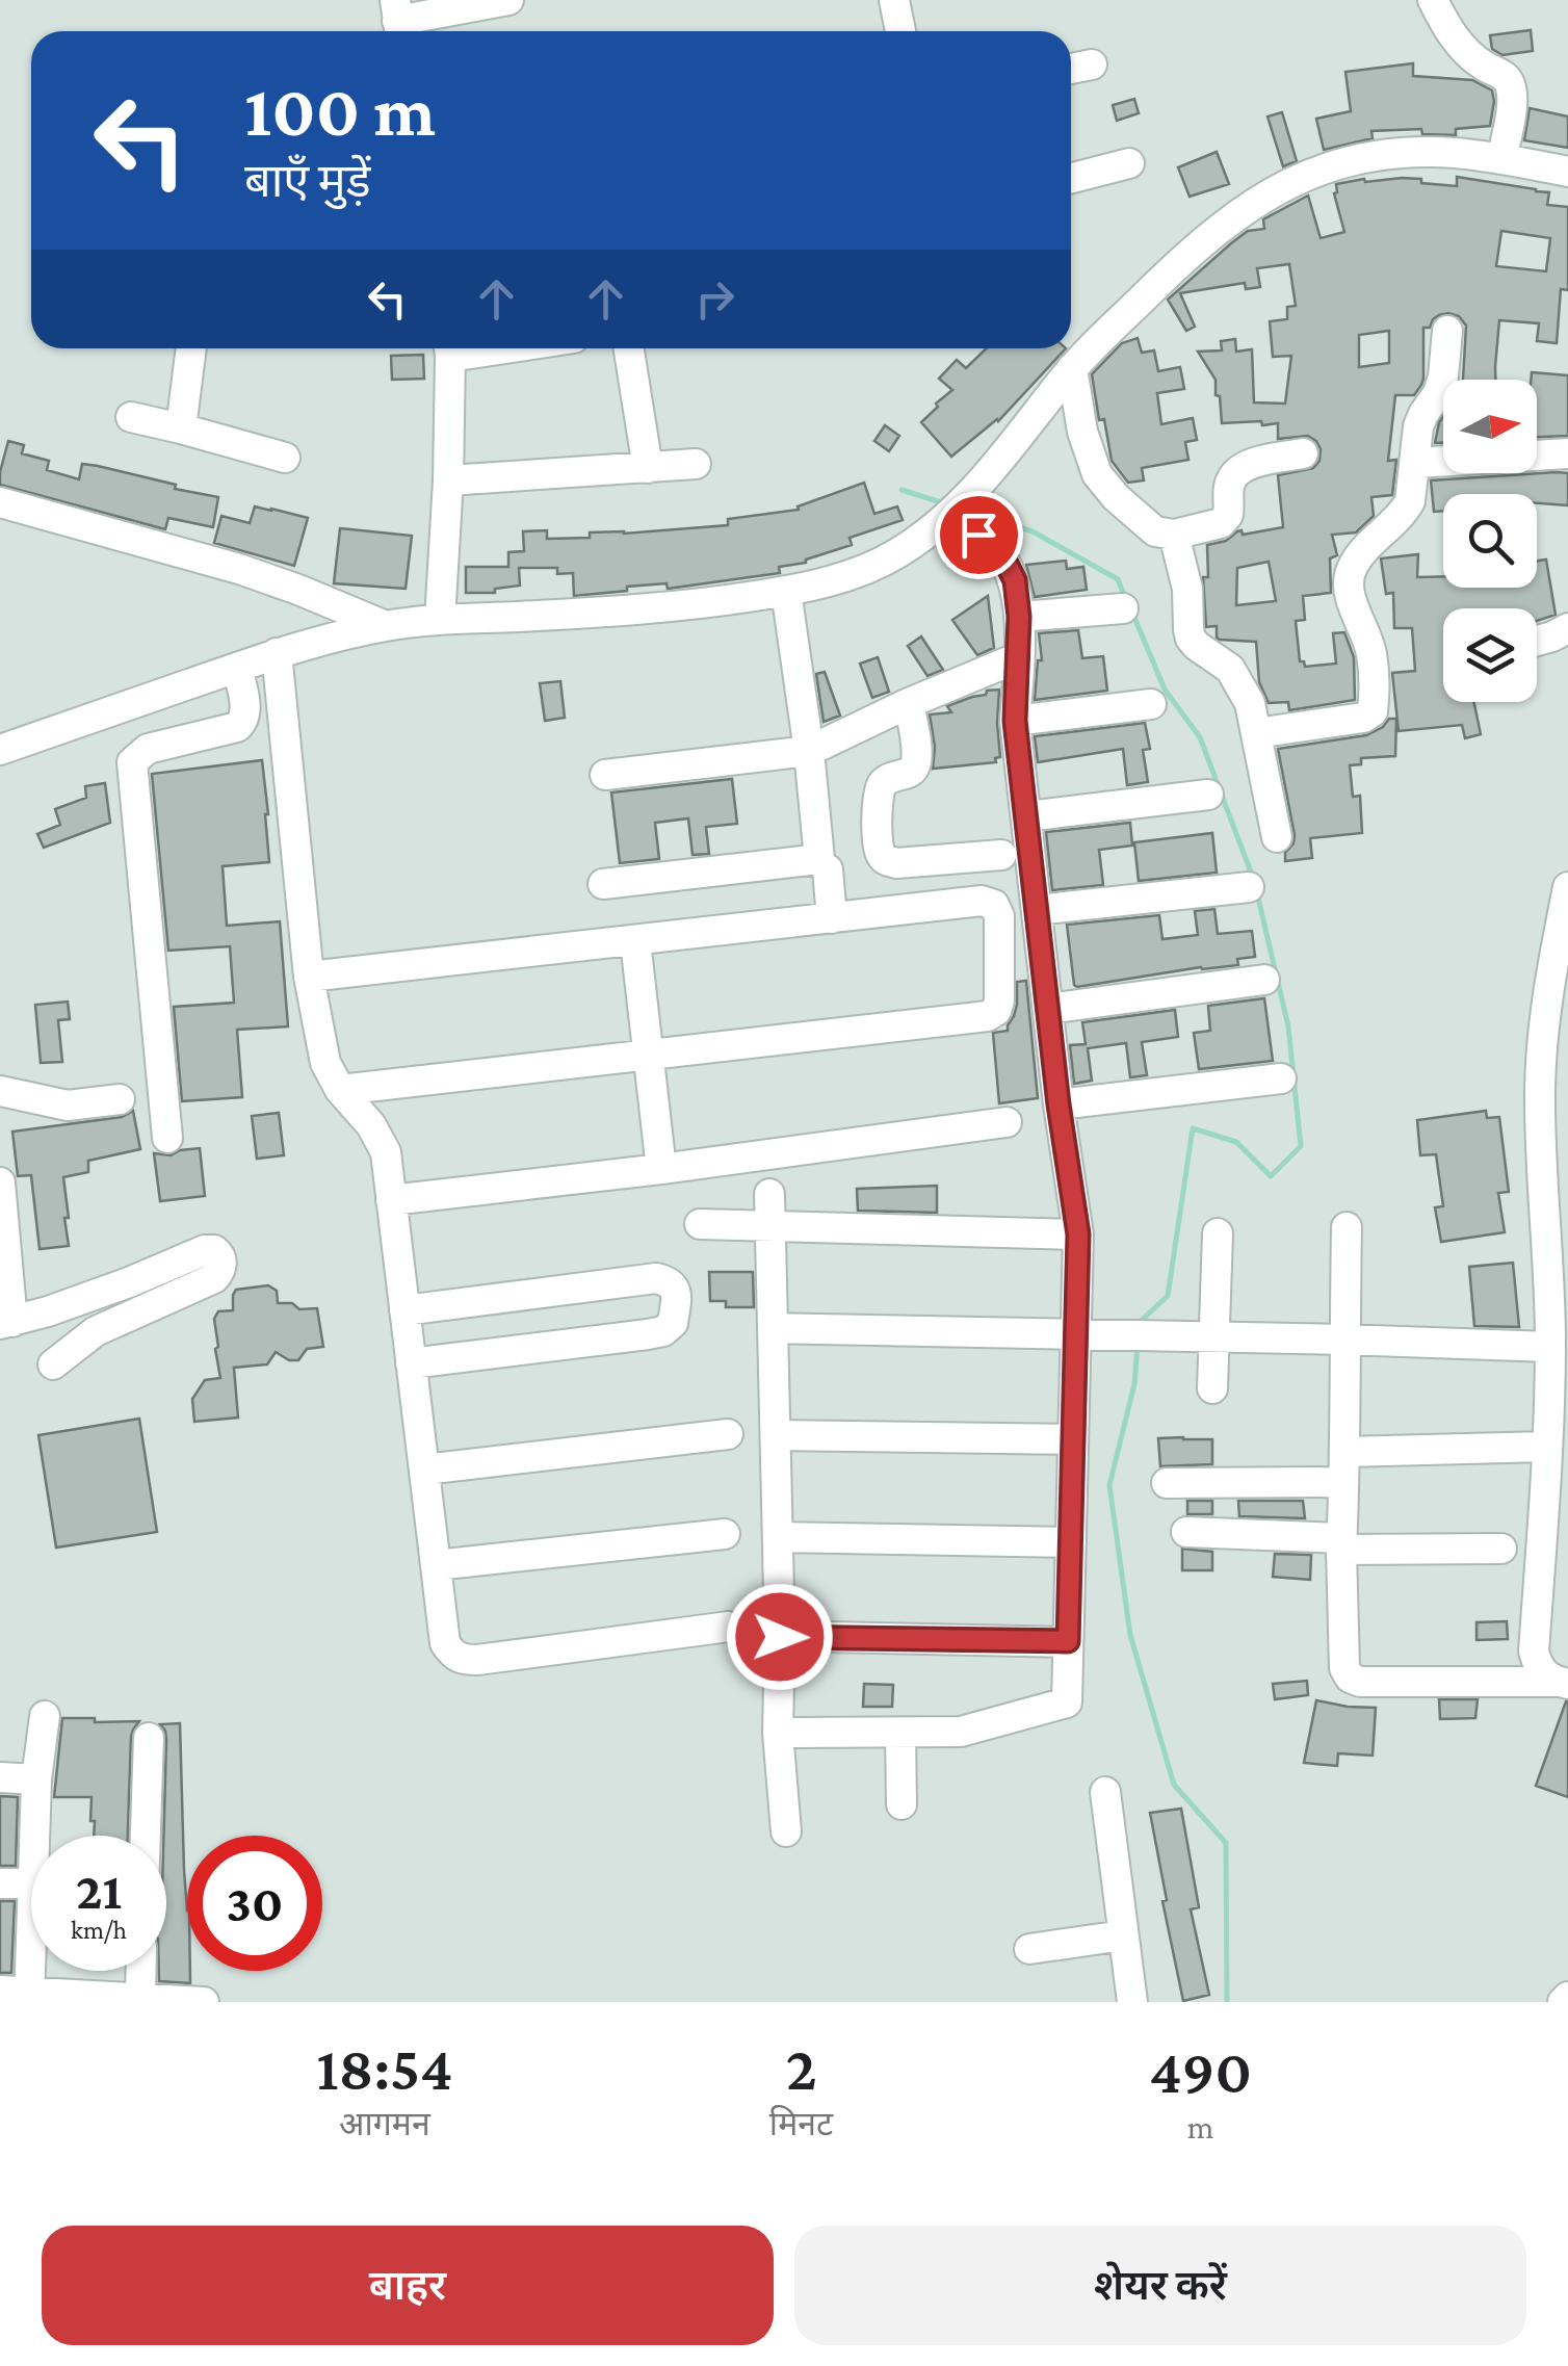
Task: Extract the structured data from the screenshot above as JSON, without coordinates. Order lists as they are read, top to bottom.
{
  "north": "right",
  "page": {
    "turn": ["100 m", "बाएँ मुड़ें"],
    "speed": "21 km/h",
    "limit": "30",
    "eta": [
      "18:54",
      "आगमन",
      "2",
      "मिनट",
      "490",
      "m"
    ],
    "buttons": ["बाहर", "शेयर करें"]
  }
}
